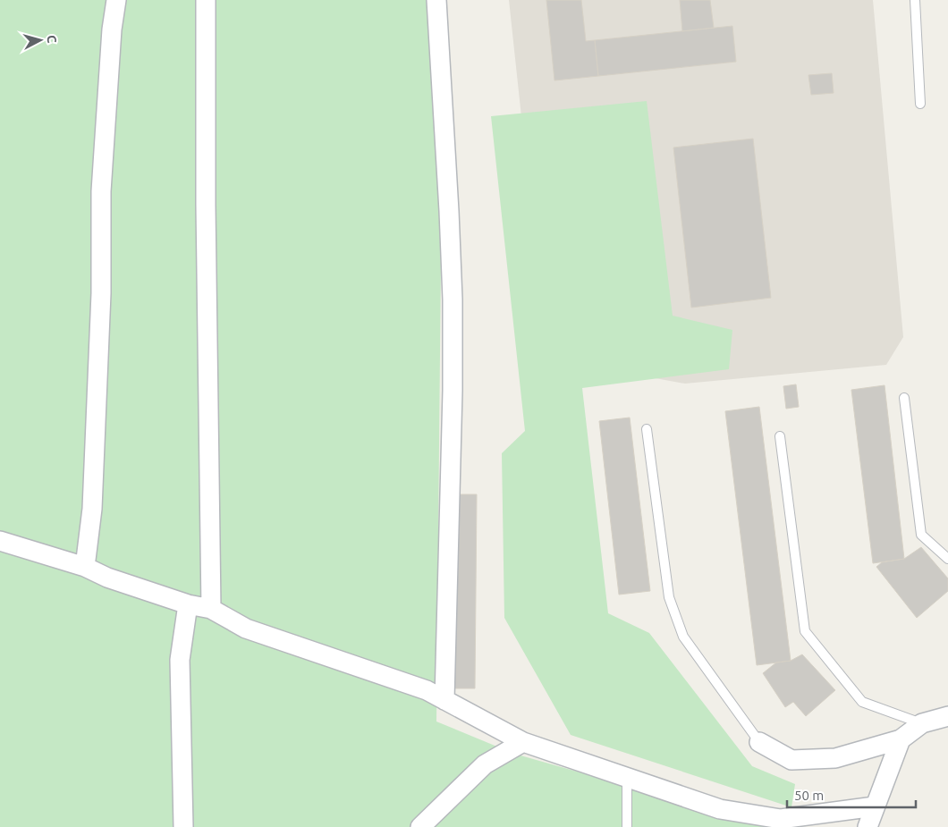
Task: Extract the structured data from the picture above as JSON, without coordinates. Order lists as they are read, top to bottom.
{
  "scale_bar": "50 m",
  "north": "right"
}
